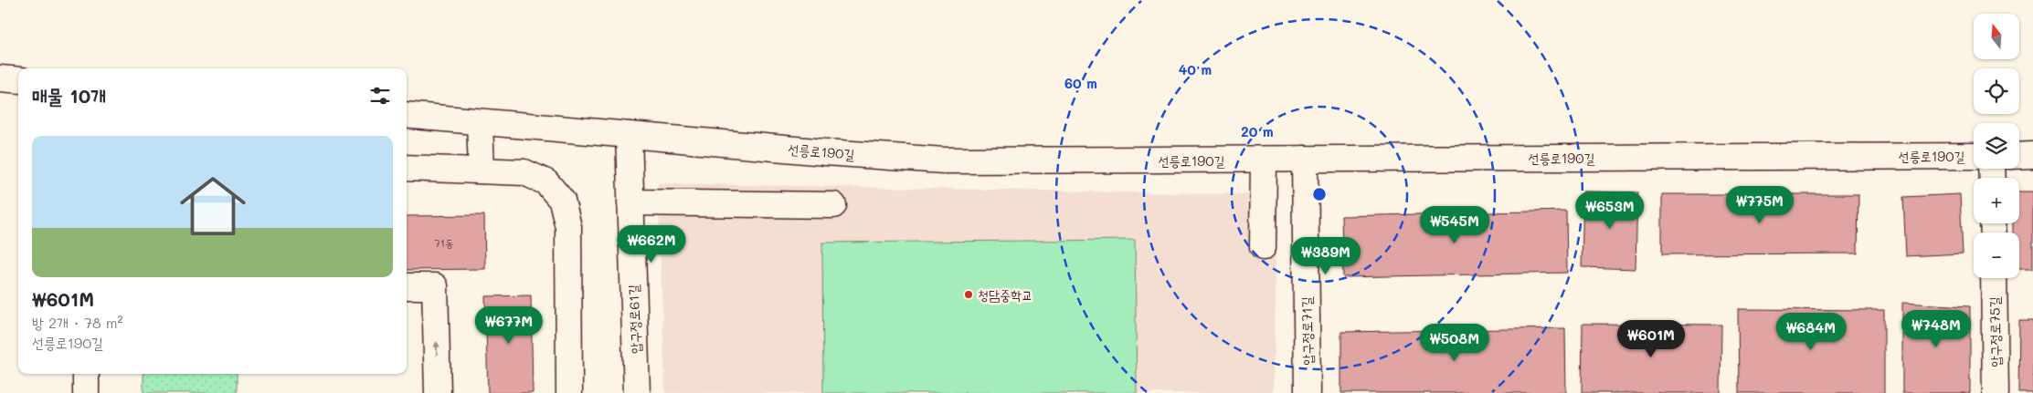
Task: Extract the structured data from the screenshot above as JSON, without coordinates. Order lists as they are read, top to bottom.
{
  "streets": {
    "street": [
      "선릉로190길",
      "압구정로61길",
      "압구정로71길",
      "압구정로75길"
    ]
  },
  "crossings": [
    ["선릉로190길", "압구정로61길"],
    ["선릉로190길", "압구정로71길"]
  ],
  "places": ["청담중학교"],
  "house_numbers": ["71동"],
  "north": "top",
  "page": {
    "map_buttons": ["+", "−"],
    "heading": "매물 10개",
    "list": [
      {
        "name": "₩601M",
        "note": "방 2개 · 78 m² · 선릉로190길"
      }
    ],
    "price": [
      "₩775M",
      "₩653M",
      "₩545M",
      "₩662M",
      "₩389M",
      "₩677M",
      "₩748M",
      "₩684M",
      "₩601M",
      "₩508M"
    ]
  },
  "rings": ["40 m", "60 m", "20 m"]
}
